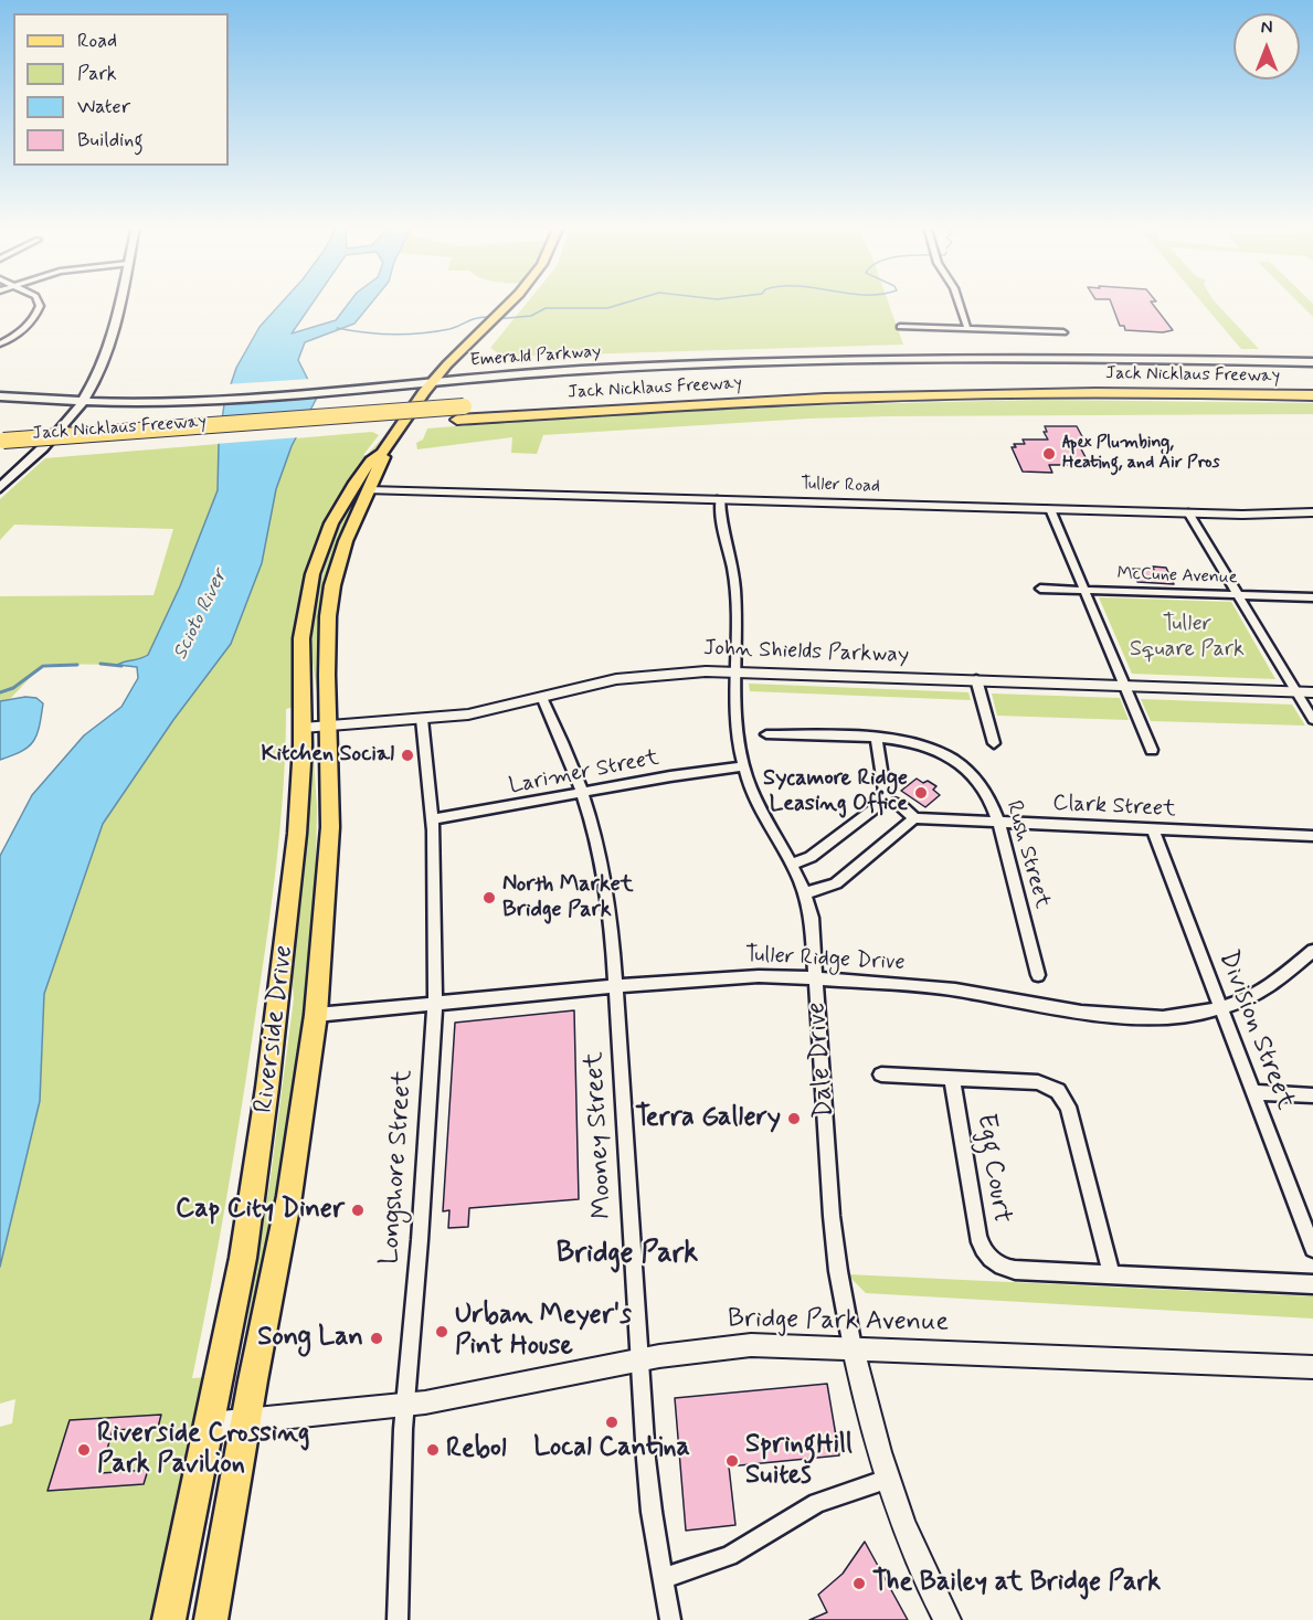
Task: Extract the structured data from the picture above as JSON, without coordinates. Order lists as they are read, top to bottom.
{
  "streets": {
    "highway": ["Jack Nicklaus Freeway"],
    "main road": ["Emerald Parkway", "Riverside Drive"],
    "street": [
      "Tuller Road",
      "McCune Avenue",
      "John Shields Parkway",
      "Larimer Street",
      "Clark Street",
      "Rush Street",
      "Tuller Ridge Drive",
      "Division Street",
      "Dale Drive",
      "Mooney Street",
      "Longshore Street",
      "Egg Court",
      "Bridge Park Avenue"
    ]
  },
  "crossings": [
    ["Emerald Parkway", "Riverside Drive"],
    ["Tuller Road", "Riverside Drive"],
    ["Tuller Road", "Dale Drive"],
    ["John Shields Parkway", "Riverside Drive"],
    ["John Shields Parkway", "Dale Drive"],
    ["John Shields Parkway", "Mooney Street"],
    ["John Shields Parkway", "Longshore Street"],
    ["Larimer Street", "Dale Drive"],
    ["Larimer Street", "Mooney Street"],
    ["Larimer Street", "Longshore Street"],
    ["Clark Street", "Rush Street"],
    ["Clark Street", "Division Street"],
    ["Tuller Ridge Drive", "Riverside Drive"],
    ["Tuller Ridge Drive", "Division Street"],
    ["Tuller Ridge Drive", "Dale Drive"],
    ["Tuller Ridge Drive", "Mooney Street"],
    ["Tuller Ridge Drive", "Longshore Street"],
    ["Riverside Drive", "Bridge Park Avenue"],
    ["Dale Drive", "Bridge Park Avenue"],
    ["Mooney Street", "Bridge Park Avenue"],
    ["Longshore Street", "Bridge Park Avenue"]
  ],
  "districts": ["Bridge Park"],
  "water": ["Scioto River"],
  "parks": ["Tuller Square Park"],
  "places": [
    "Apex Plumbing, Heating, and Air Pros",
    "Kitchen Social",
    "Sycamore Ridge Leasing Office",
    "North Market Bridge Park",
    "Terra Gallery",
    "Cap City Diner",
    "Urban Meyer's Pint House",
    "Song Lan",
    "Local Cantina",
    "Riverside Crossing Park Pavilion",
    "Rebol",
    "SpringHill Suites",
    "The Bailey at Bridge Park"
  ],
  "legend": [
    "Road",
    "Park",
    "Water",
    "Building"
  ],
  "north": "top"
}
